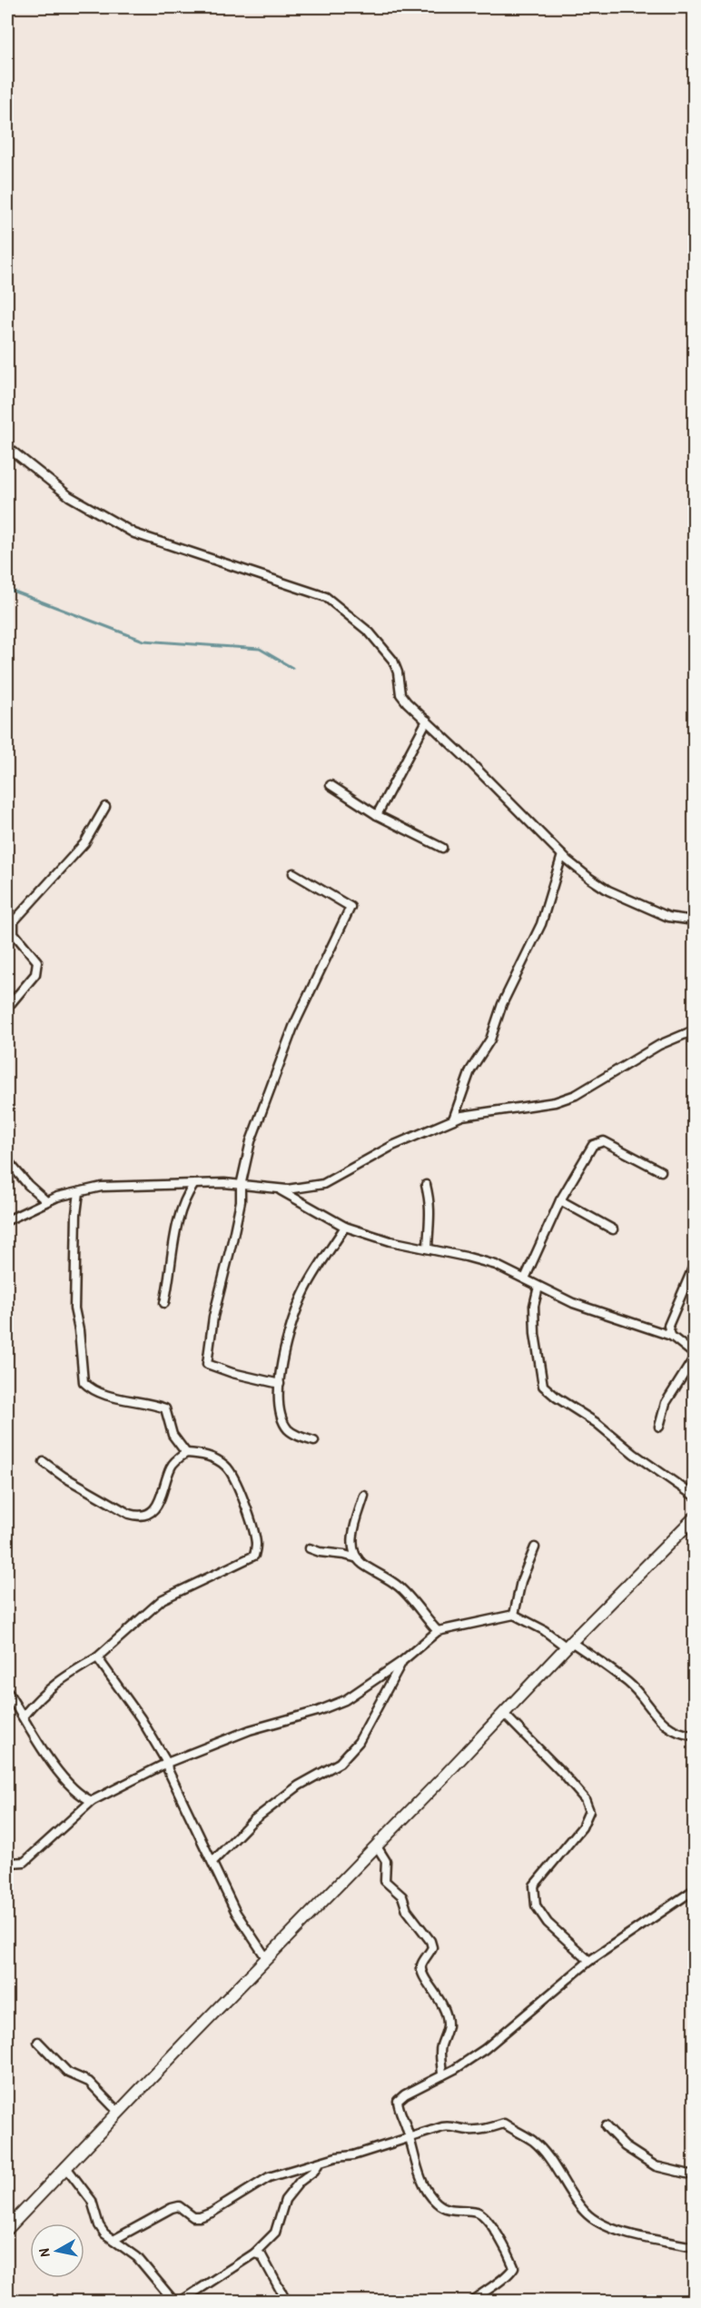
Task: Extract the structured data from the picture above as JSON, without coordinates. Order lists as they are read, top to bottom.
{
  "north": "left"
}
